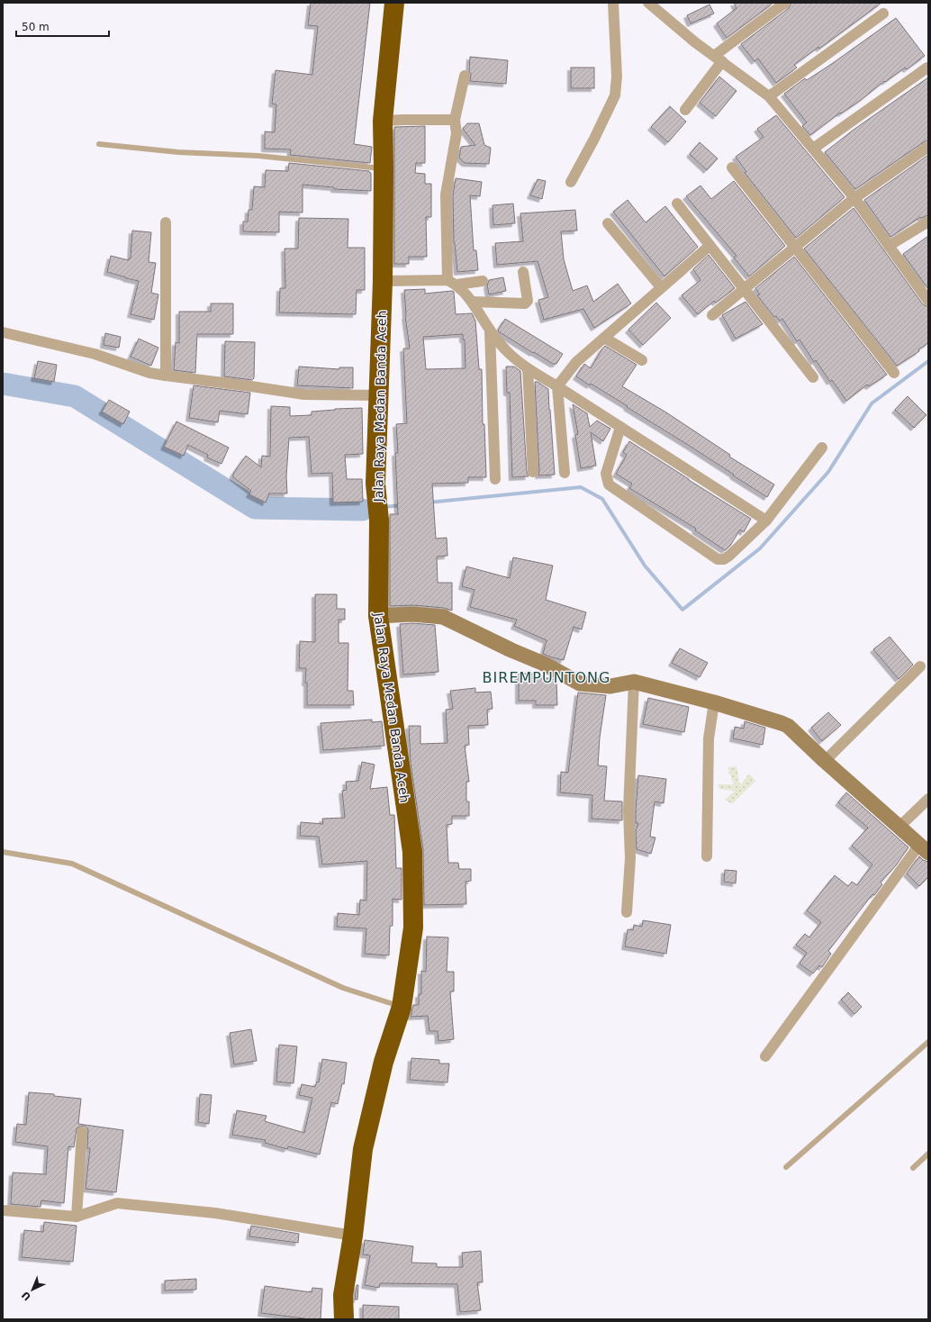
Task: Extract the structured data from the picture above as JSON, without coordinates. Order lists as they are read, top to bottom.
{
  "streets": {
    "highway": ["Jalan Raya Medan Banda Aceh"]
  },
  "districts": ["BIREMPUNTONG"],
  "scale_bar": "50 m",
  "north": "bottom left"
}
